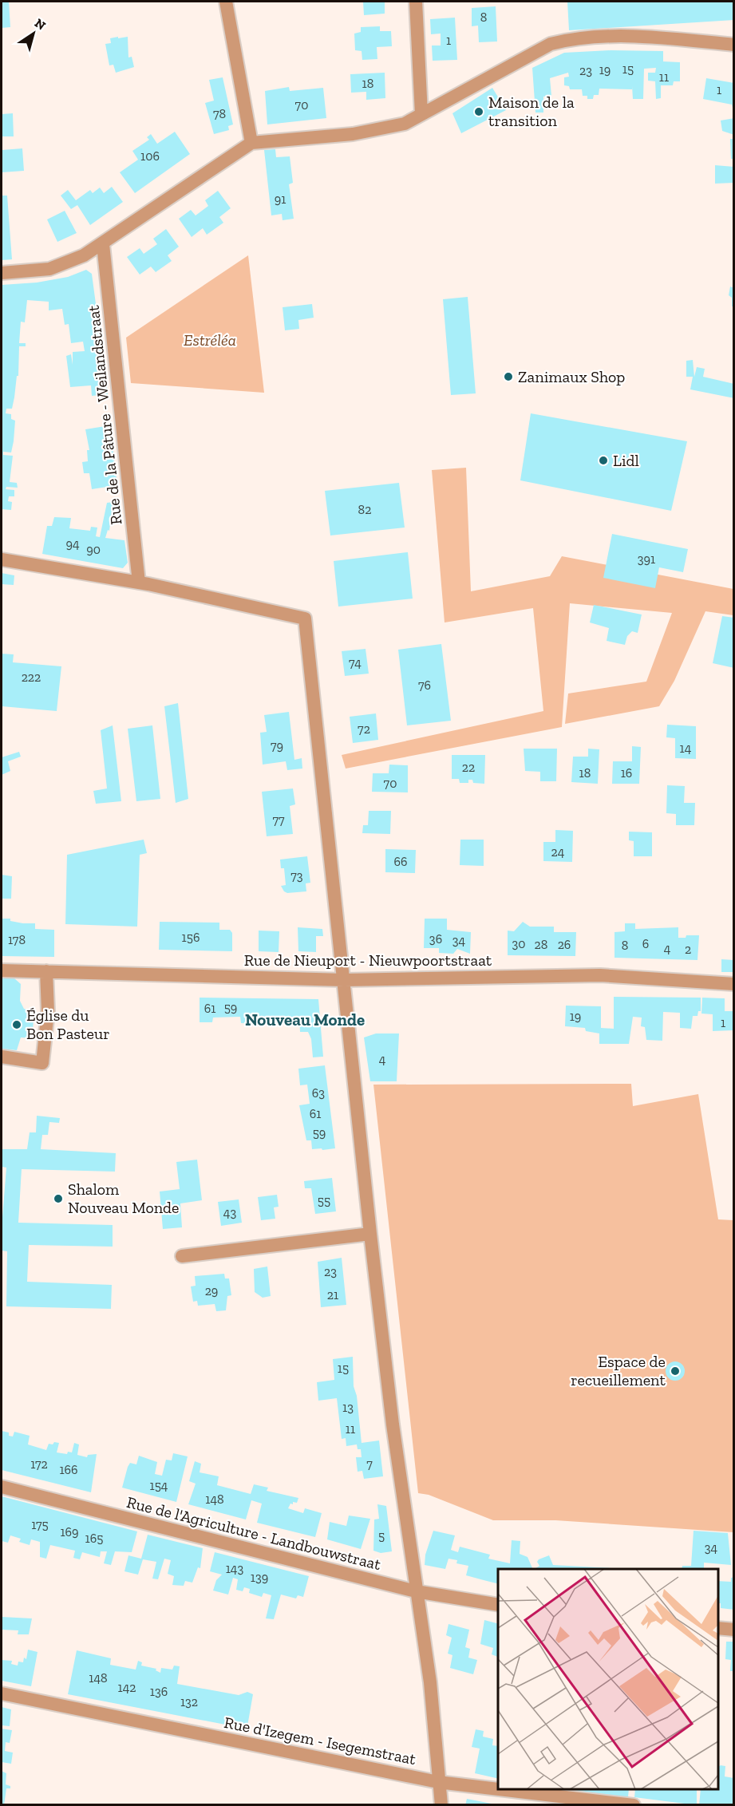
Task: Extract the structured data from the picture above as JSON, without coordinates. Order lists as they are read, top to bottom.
{
  "streets": {
    "street": [
      "Rue de la Pâture - Weilandstraat",
      "Rue de Nieuport - Nieuwpoortstraat",
      "Rue de l'Agriculture - Landbouwstraat",
      "Rue d'Izegem - Isegemstraat"
    ]
  },
  "districts": ["Nouveau Monde"],
  "parks": ["Estréléa"],
  "places": [
    "Maison de la transition",
    "Zanimaux Shop",
    "Lidl",
    "Église du Bon Pasteur",
    "Shalom Nouveau Monde",
    "Espace de recueillement"
  ],
  "house_numbers": [
    "8",
    "1",
    "15",
    "19",
    "23",
    "11",
    "18",
    "1",
    "70",
    "78",
    "106",
    "91",
    "82",
    "94",
    "90",
    "391",
    "74",
    "222",
    "76",
    "72",
    "79",
    "14",
    "22",
    "18",
    "16",
    "70",
    "77",
    "24",
    "66",
    "73",
    "156",
    "36",
    "178",
    "34",
    "30",
    "6",
    "28",
    "26",
    "8",
    "4",
    "2",
    "59",
    "61",
    "19",
    "1",
    "4",
    "63",
    "61",
    "59",
    "55",
    "43",
    "23",
    "29",
    "21",
    "15",
    "13",
    "11",
    "172",
    "7",
    "166",
    "154",
    "148",
    "175",
    "169",
    "5",
    "165",
    "34",
    "143",
    "139",
    "148",
    "142",
    "136",
    "132"
  ],
  "north": "top right"
}
